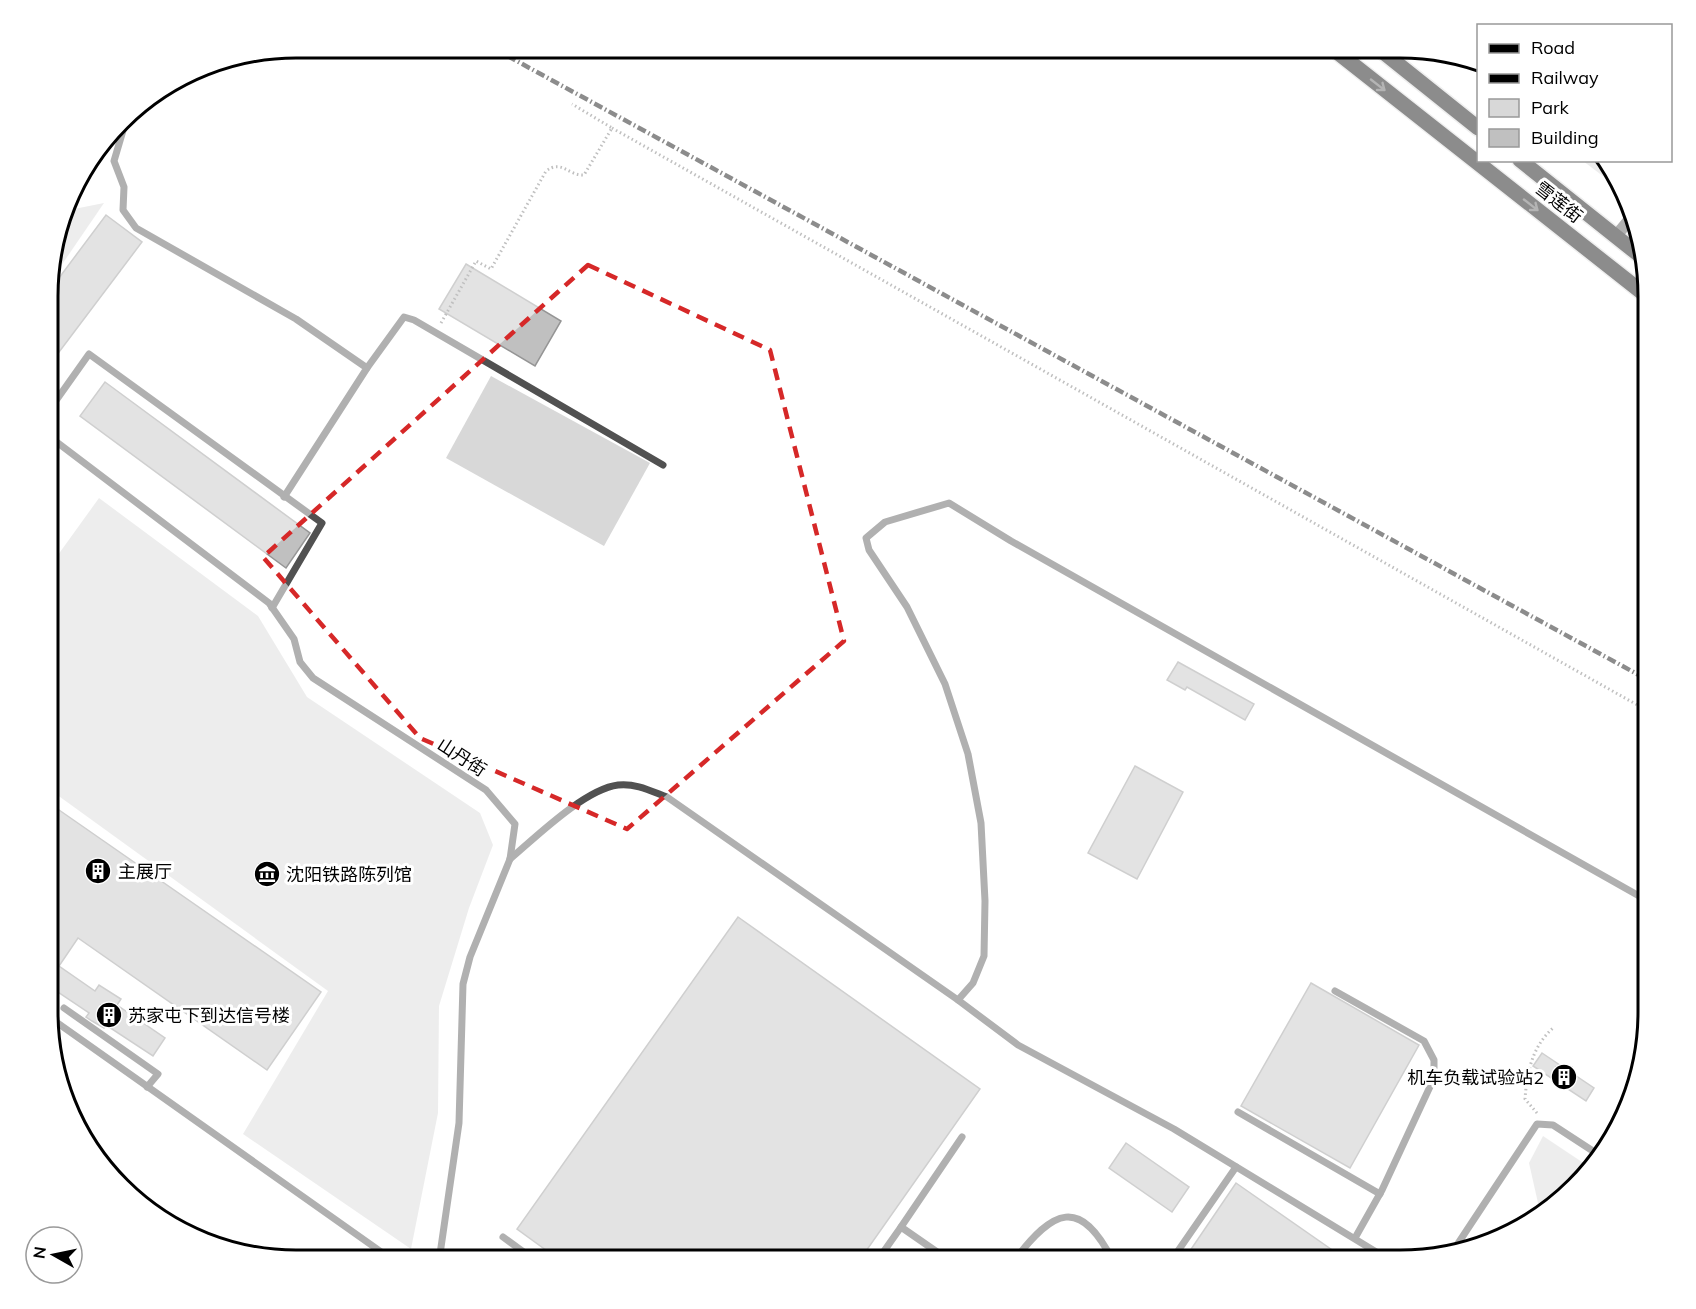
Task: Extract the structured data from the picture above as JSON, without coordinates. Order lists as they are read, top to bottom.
{
  "streets": {
    "main road": ["雪莲街"],
    "lane": ["山丹街"]
  },
  "places": {
    "building": ["主展厅", "苏家屯下到达信号楼", "机车负载试验站2"],
    "museum": ["沈阳铁路陈列馆"]
  },
  "legend": [
    "Road",
    "Railway",
    "Park",
    "Building"
  ],
  "north": "left"
}
